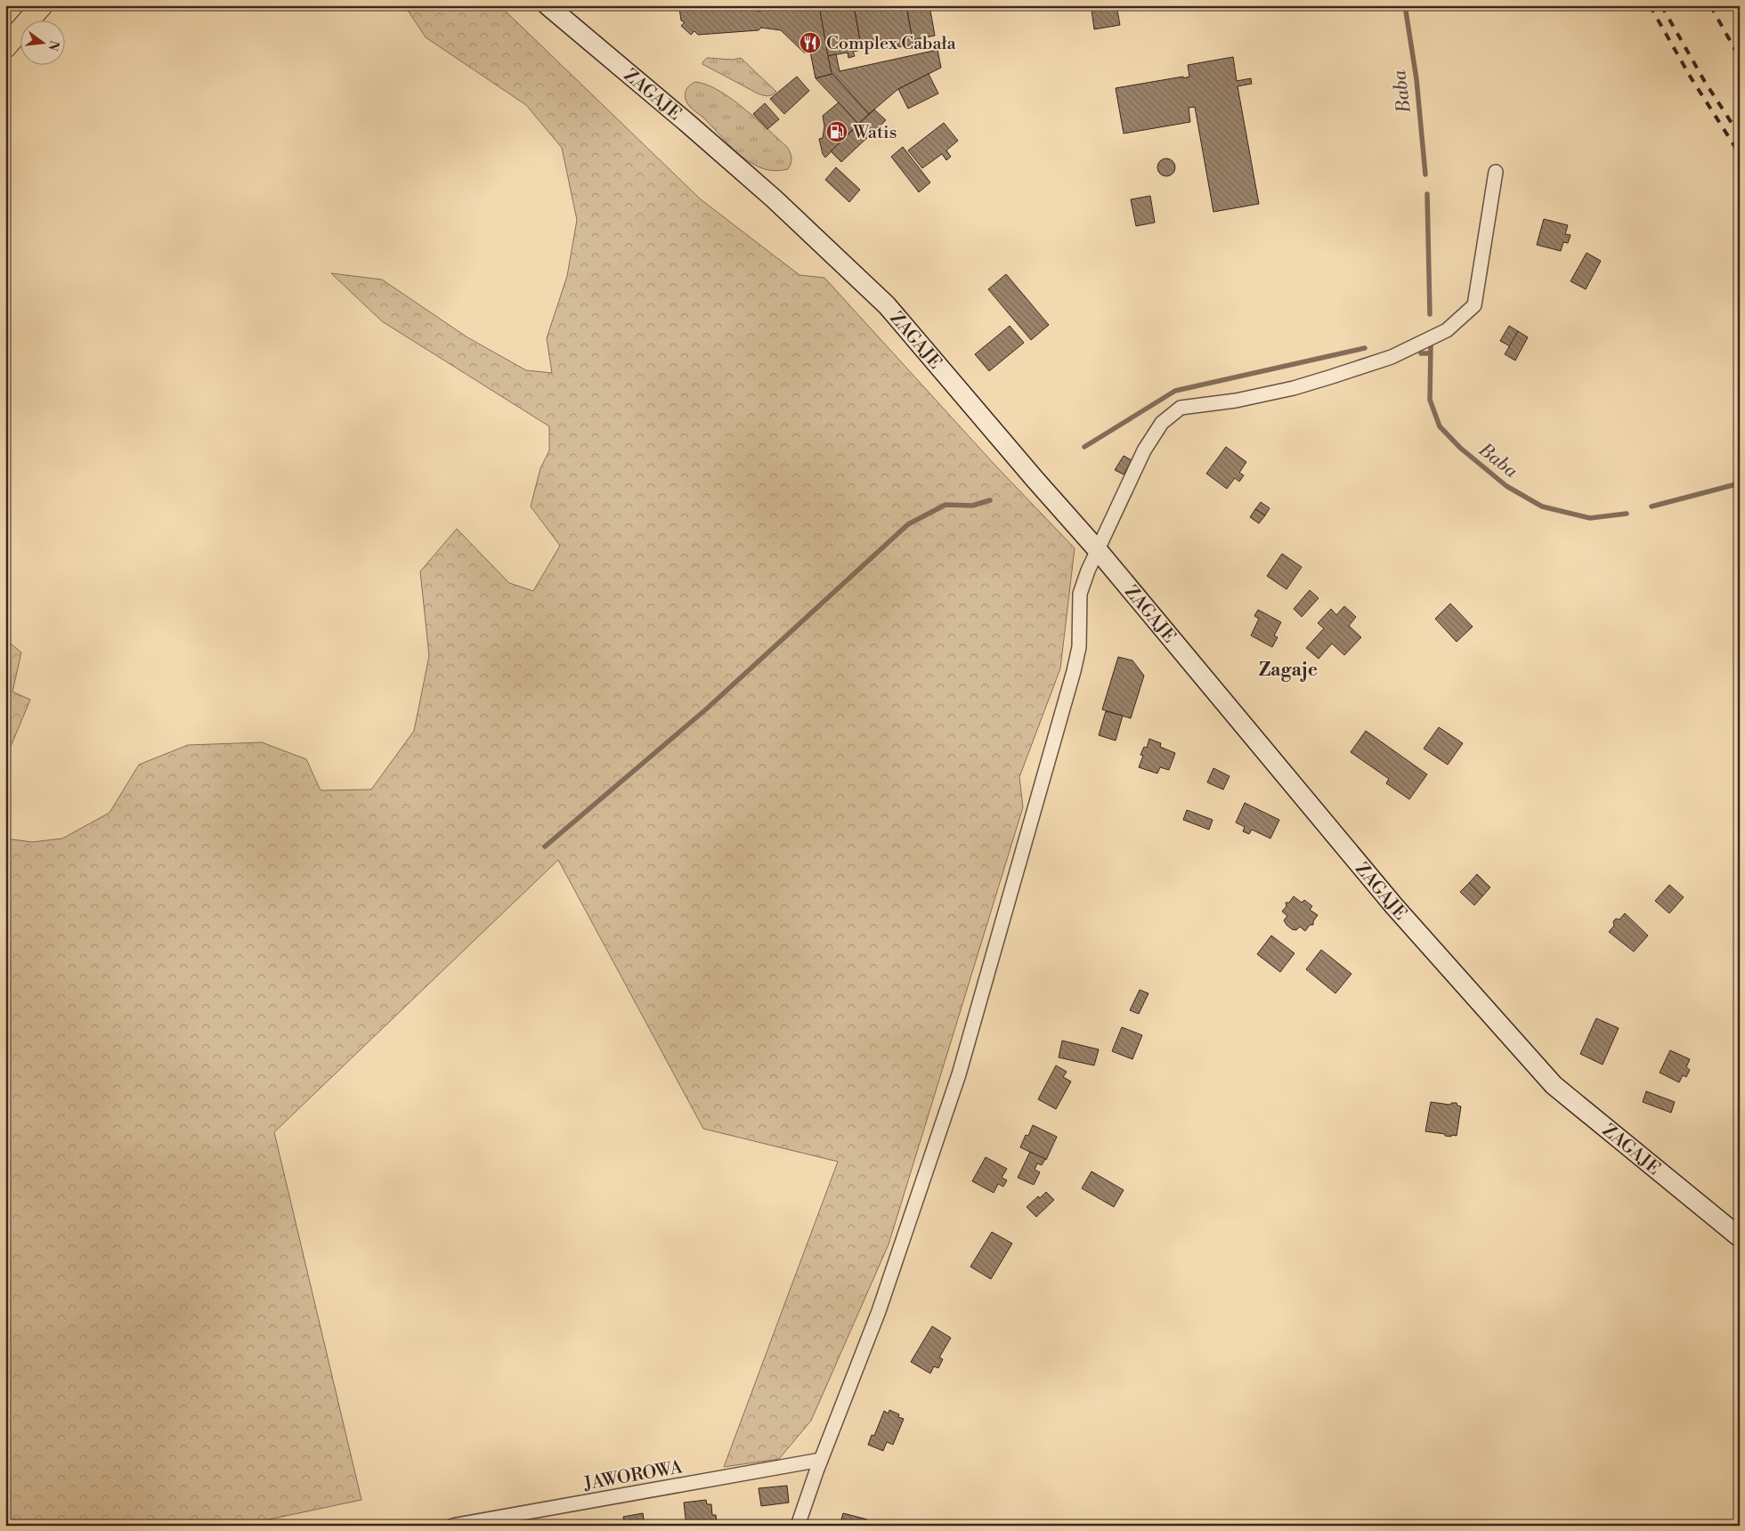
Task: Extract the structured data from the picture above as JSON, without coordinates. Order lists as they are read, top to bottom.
{
  "streets": {
    "main road": ["ZAGAJE"],
    "street": ["JAWOROWA"]
  },
  "districts": ["Zagaje"],
  "water": ["Baba"],
  "places": {
    "restaurant": ["Complex Cabała"],
    "fuel station": ["Watis"]
  },
  "north": "right"
}
